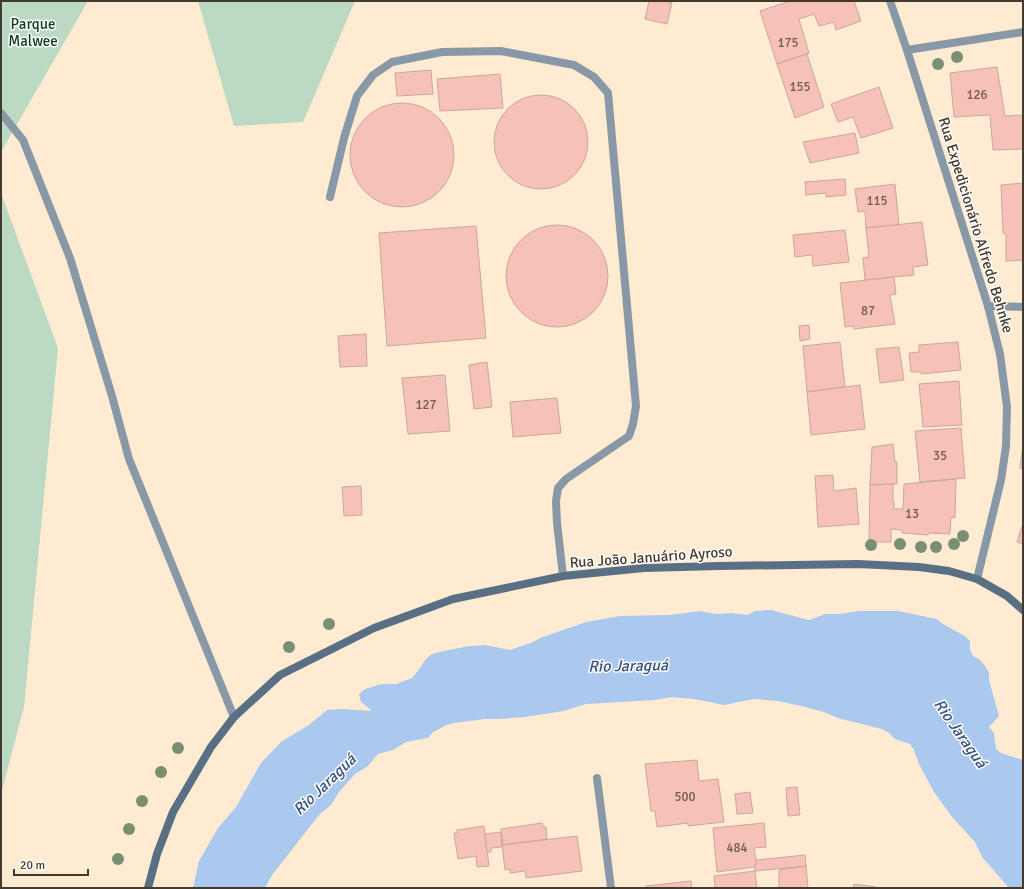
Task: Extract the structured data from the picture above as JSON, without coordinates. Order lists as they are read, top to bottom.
{
  "streets": {
    "main road": ["Rua João Januário Ayroso"],
    "street": ["Rua Expedicionário Alfredo Behnke"]
  },
  "crossings": [
    ["Rua Expedicionário Alfredo Behnke", "Rua João Januário Ayroso"]
  ],
  "water": ["Rio Jaraguá"],
  "parks": ["Parque Malwee"],
  "house_numbers": [
    "175",
    "155",
    "126",
    "115",
    "87",
    "127",
    "35",
    "13",
    "500",
    "484"
  ],
  "scale_bar": "20 m"
}
